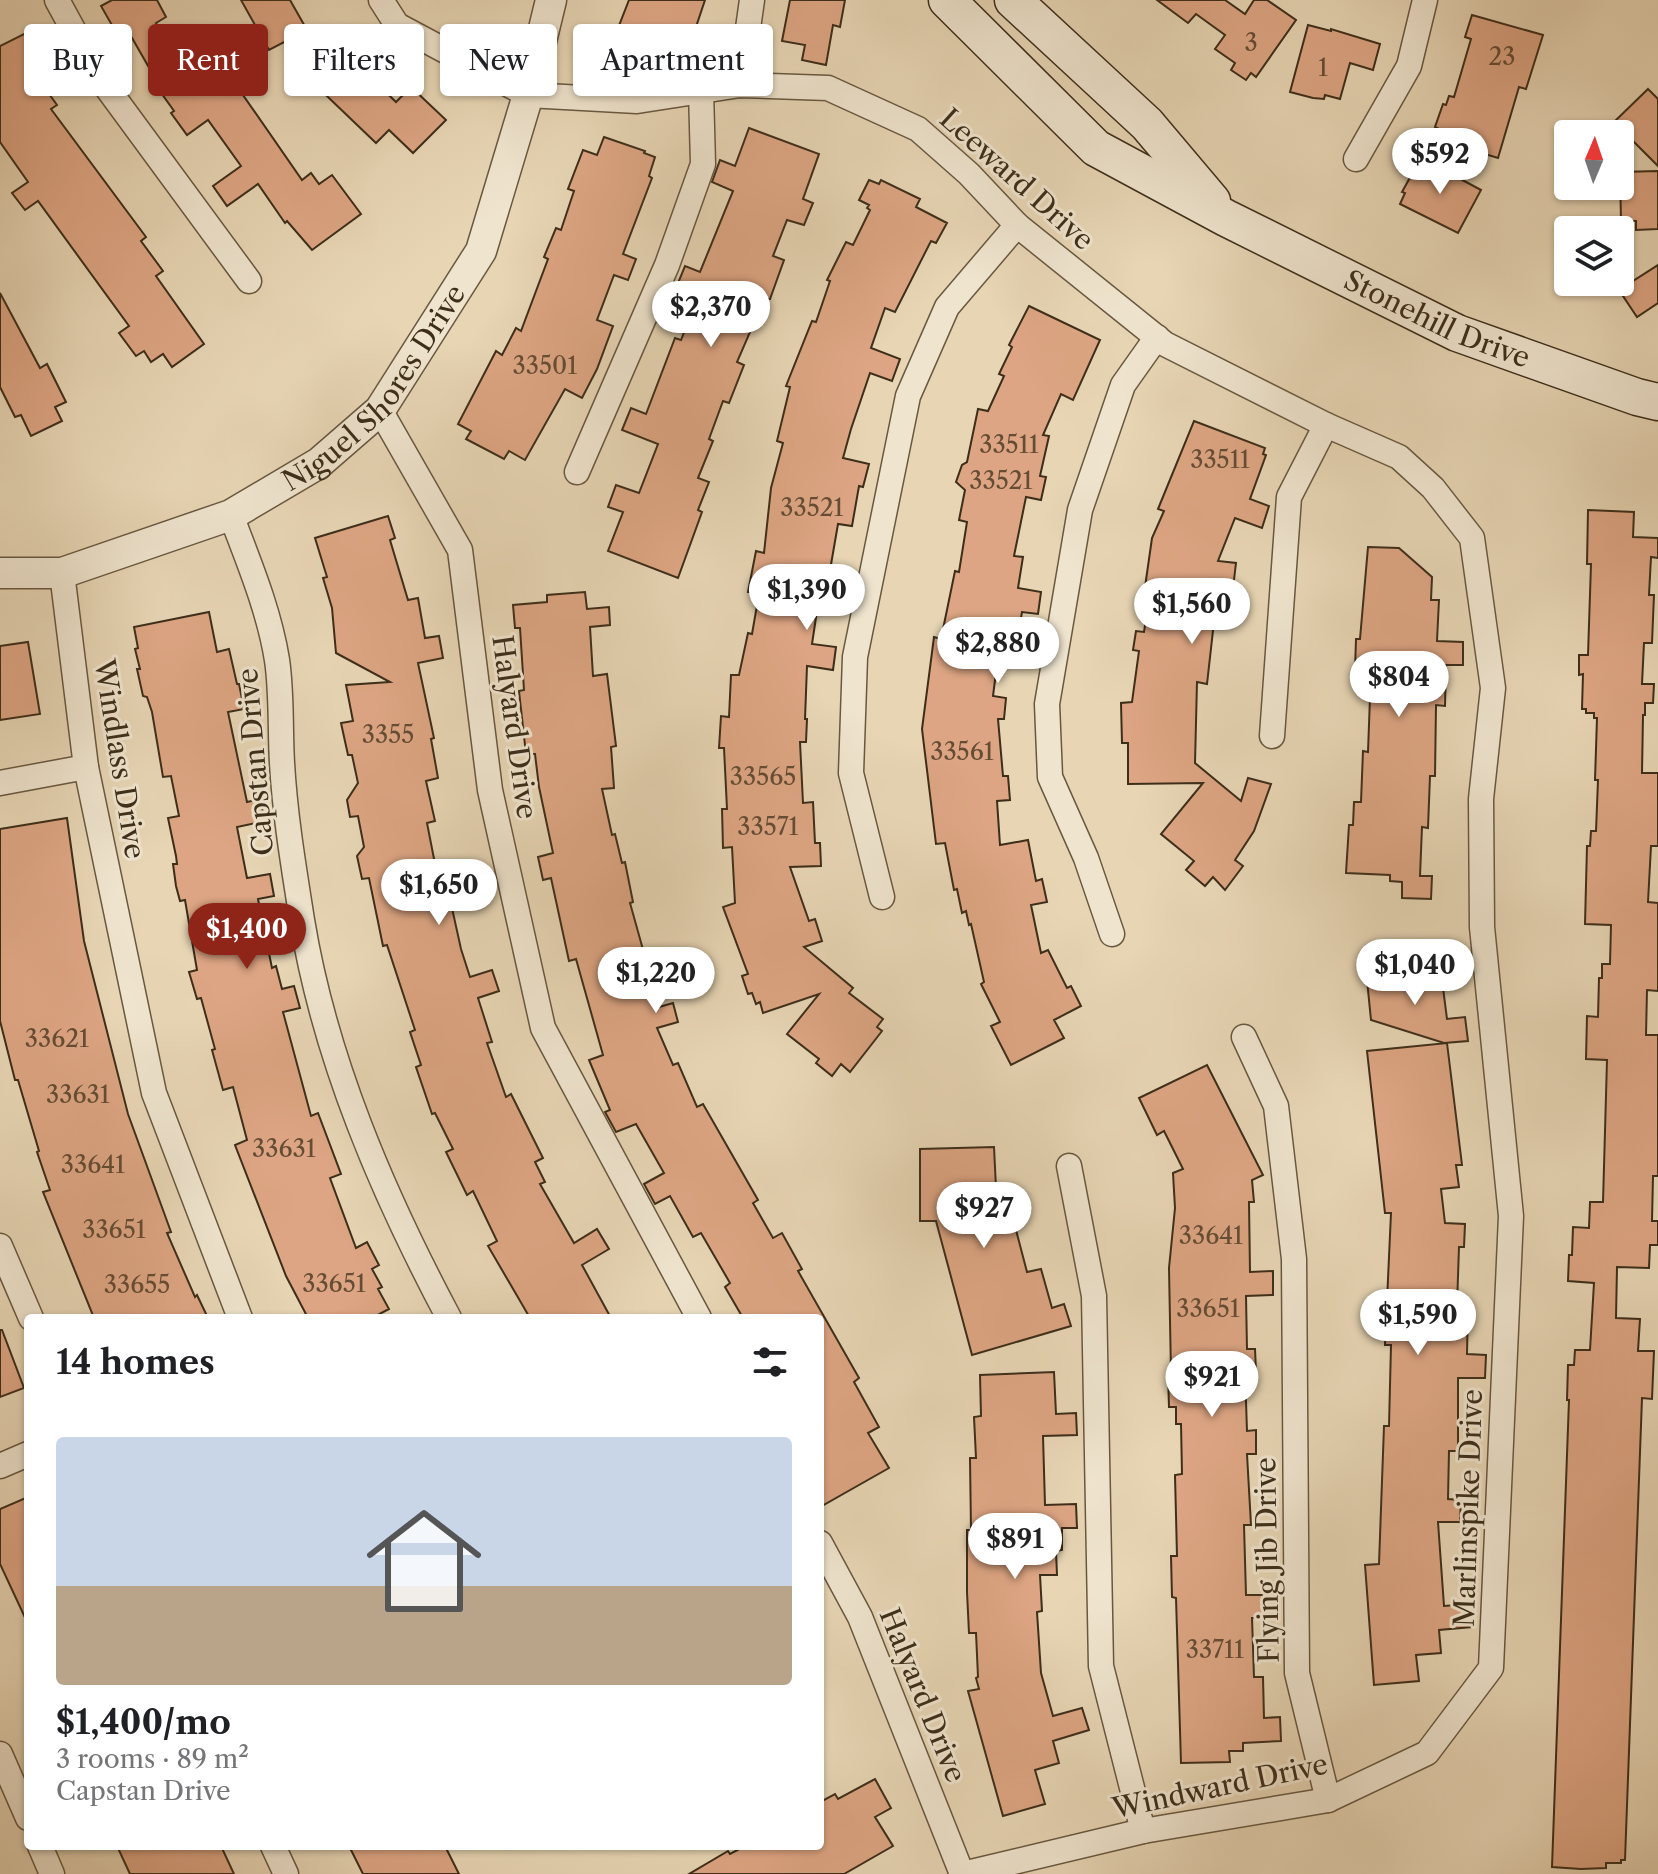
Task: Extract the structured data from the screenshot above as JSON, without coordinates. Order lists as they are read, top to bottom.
{
  "streets": {
    "main road": ["Stonehill Drive"],
    "street": [
      "Leeward Drive",
      "Niguel Shores Drive",
      "Halyard Drive",
      "Windlass Drive",
      "Capstan Drive",
      "Marlinspike Drive",
      "Flying Jib Drive",
      "Windward Drive"
    ]
  },
  "crossings": [
    ["Leeward Drive", "Marlinspike Drive"],
    ["Niguel Shores Drive", "Halyard Drive"],
    ["Niguel Shores Drive", "Windlass Drive"],
    ["Niguel Shores Drive", "Capstan Drive"],
    ["Halyard Drive", "Windward Drive"],
    ["Marlinspike Drive", "Windward Drive"],
    ["Flying Jib Drive", "Windward Drive"]
  ],
  "house_numbers": [
    "3",
    "23",
    "1",
    "33501",
    "33511",
    "33511",
    "33521",
    "33521",
    "3355",
    "33561",
    "33565",
    "33571",
    "33621",
    "33631",
    "33631",
    "33641",
    "33651",
    "33641",
    "33651",
    "33655",
    "33651",
    "33711"
  ],
  "north": "top",
  "page": {
    "chip": [
      "Buy",
      "Rent",
      "Filters",
      "New",
      "Apartment"
    ],
    "price": [
      "$592",
      "$2,370",
      "$1,390",
      "$1,560",
      "$2,880",
      "$804",
      "$1,650",
      "$1,400",
      "$1,040",
      "$1,220",
      "$927",
      "$1,590",
      "$921",
      "$891"
    ],
    "heading": "14 homes",
    "list": [
      {
        "name": "$1,400/mo",
        "note": "3 rooms · 89 m² · Capstan Drive"
      }
    ]
  }
}
